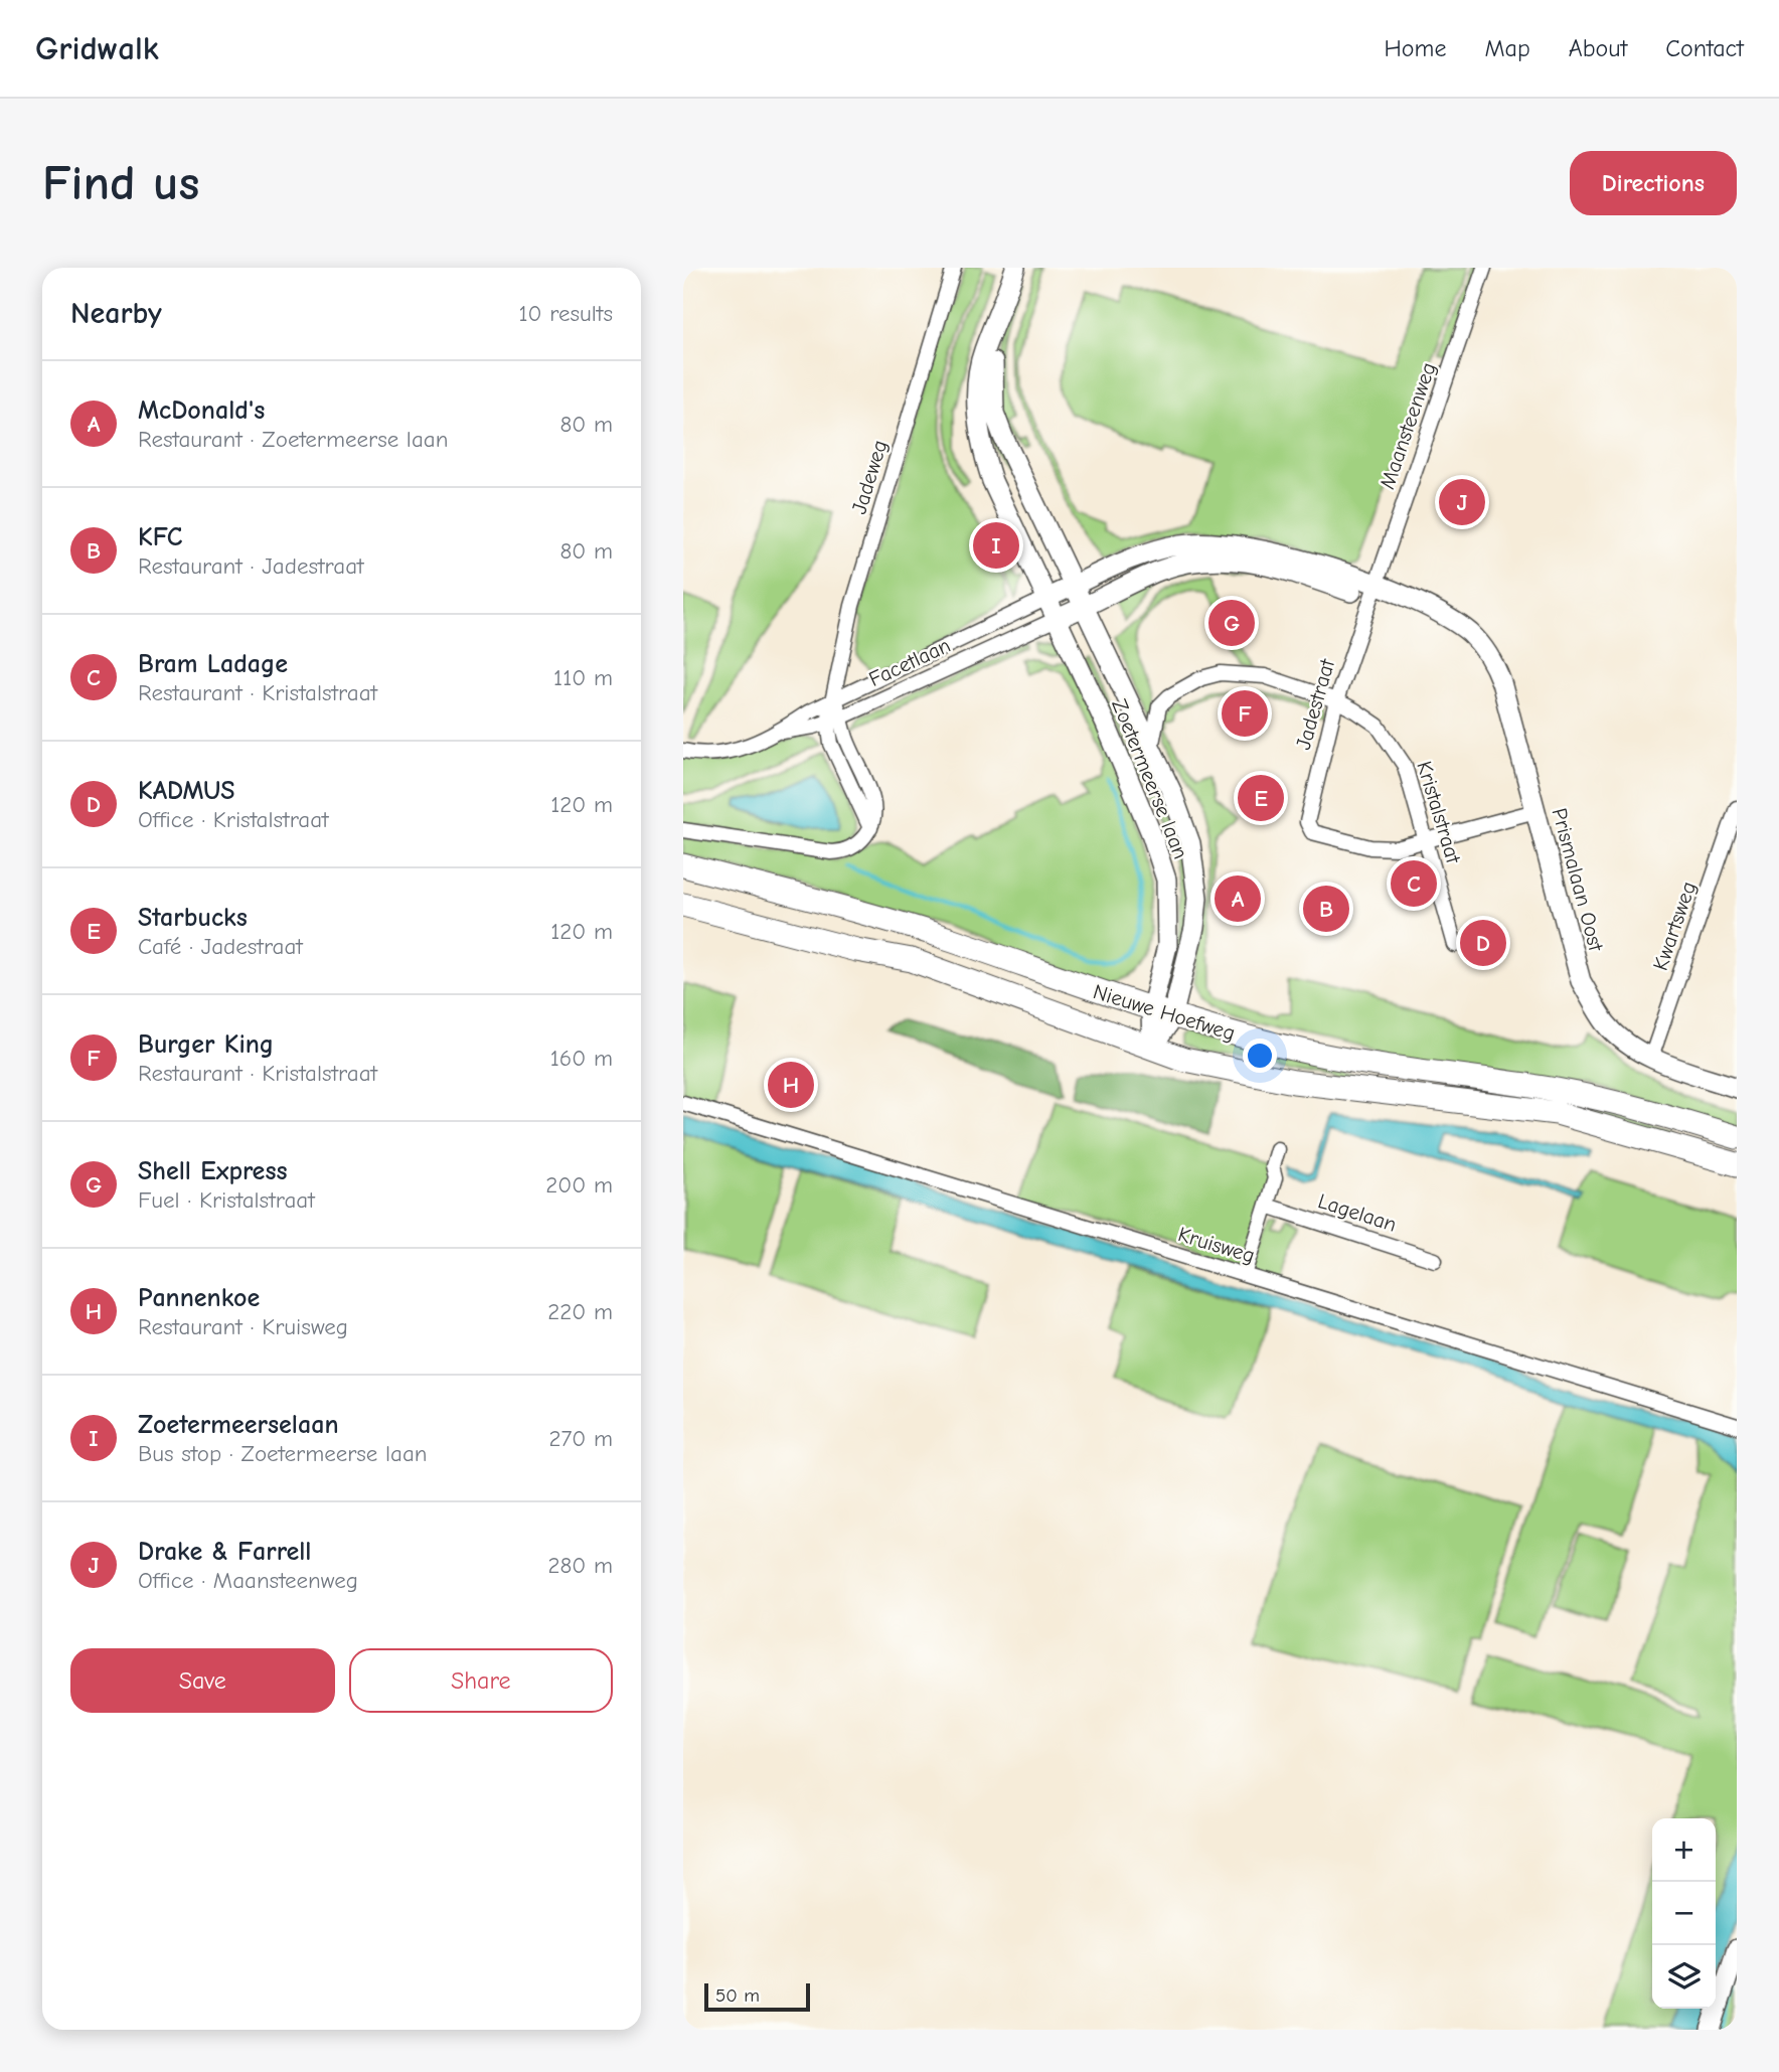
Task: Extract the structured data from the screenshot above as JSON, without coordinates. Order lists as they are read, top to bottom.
{
  "streets": {
    "main road": ["Nieuwe Hoefweg"],
    "street": [
      "Maansteenweg",
      "Jadeweg",
      "Facetlaan",
      "Jadestraat",
      "Zoetermeerse laan",
      "Kristalstraat",
      "Prismalaan Oost",
      "Kwartsweg",
      "Lagelaan",
      "Kruisweg"
    ]
  },
  "crossings": [
    ["Maansteenweg", "Jadestraat"],
    ["Maansteenweg", "Prismalaan Oost"],
    ["Jadeweg", "Facetlaan"],
    ["Facetlaan", "Zoetermeerse laan"],
    ["Facetlaan", "Prismalaan Oost"],
    ["Jadestraat", "Kristalstraat"],
    ["Jadestraat", "Prismalaan Oost"],
    ["Zoetermeerse laan", "Kristalstraat"],
    ["Zoetermeerse laan", "Prismalaan Oost"],
    ["Zoetermeerse laan", "Nieuwe Hoefweg"],
    ["Prismalaan Oost", "Kwartsweg"]
  ],
  "scale_bar": "50 m",
  "page": {
    "header": "Gridwalk",
    "nav": [
      "Home",
      "Map",
      "About",
      "Contact"
    ],
    "buttons": [
      "Directions",
      ["Save", "Share"]
    ],
    "title": "Find us",
    "heading": ["Nearby", "10 results"],
    "list": [
      {
        "mark": "A",
        "name": "McDonald's",
        "note": "Restaurant · Zoetermeerse laan",
        "value": "80 m"
      },
      {
        "mark": "B",
        "name": "KFC",
        "note": "Restaurant · Jadestraat",
        "value": "80 m"
      },
      {
        "mark": "C",
        "name": "Bram Ladage",
        "note": "Restaurant · Kristalstraat",
        "value": "110 m"
      },
      {
        "mark": "D",
        "name": "KADMUS",
        "note": "Office · Kristalstraat",
        "value": "120 m"
      },
      {
        "mark": "E",
        "name": "Starbucks",
        "note": "Café · Jadestraat",
        "value": "120 m"
      },
      {
        "mark": "F",
        "name": "Burger King",
        "note": "Restaurant · Kristalstraat",
        "value": "160 m"
      },
      {
        "mark": "G",
        "name": "Shell Express",
        "note": "Fuel · Kristalstraat",
        "value": "200 m"
      },
      {
        "mark": "H",
        "name": "Pannenkoe",
        "note": "Restaurant · Kruisweg",
        "value": "220 m"
      },
      {
        "mark": "I",
        "name": "Zoetermeerselaan",
        "note": "Bus stop · Zoetermeerse laan",
        "value": "270 m"
      },
      {
        "mark": "J",
        "name": "Drake & Farrell",
        "note": "Office · Maansteenweg",
        "value": "280 m"
      }
    ],
    "pins": [
      "J",
      "I",
      "G",
      "F",
      "E",
      "C",
      "A",
      "B",
      "D",
      "H"
    ],
    "map_buttons": ["+", "−"],
    "scale": "50 m"
  }
}
